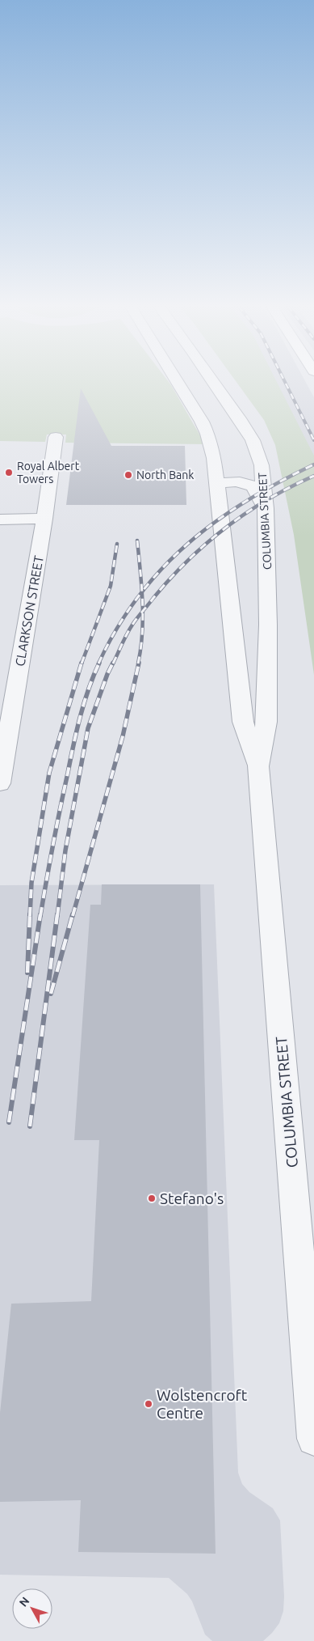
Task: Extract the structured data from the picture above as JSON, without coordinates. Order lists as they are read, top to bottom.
{
  "streets": {
    "street": ["COLUMBIA STREET", "CLARKSON STREET"]
  },
  "places": [
    "Royal Albert Towers",
    "North Bank",
    "Stefano's",
    "Wolstencroft Centre"
  ],
  "north": "top left"
}
